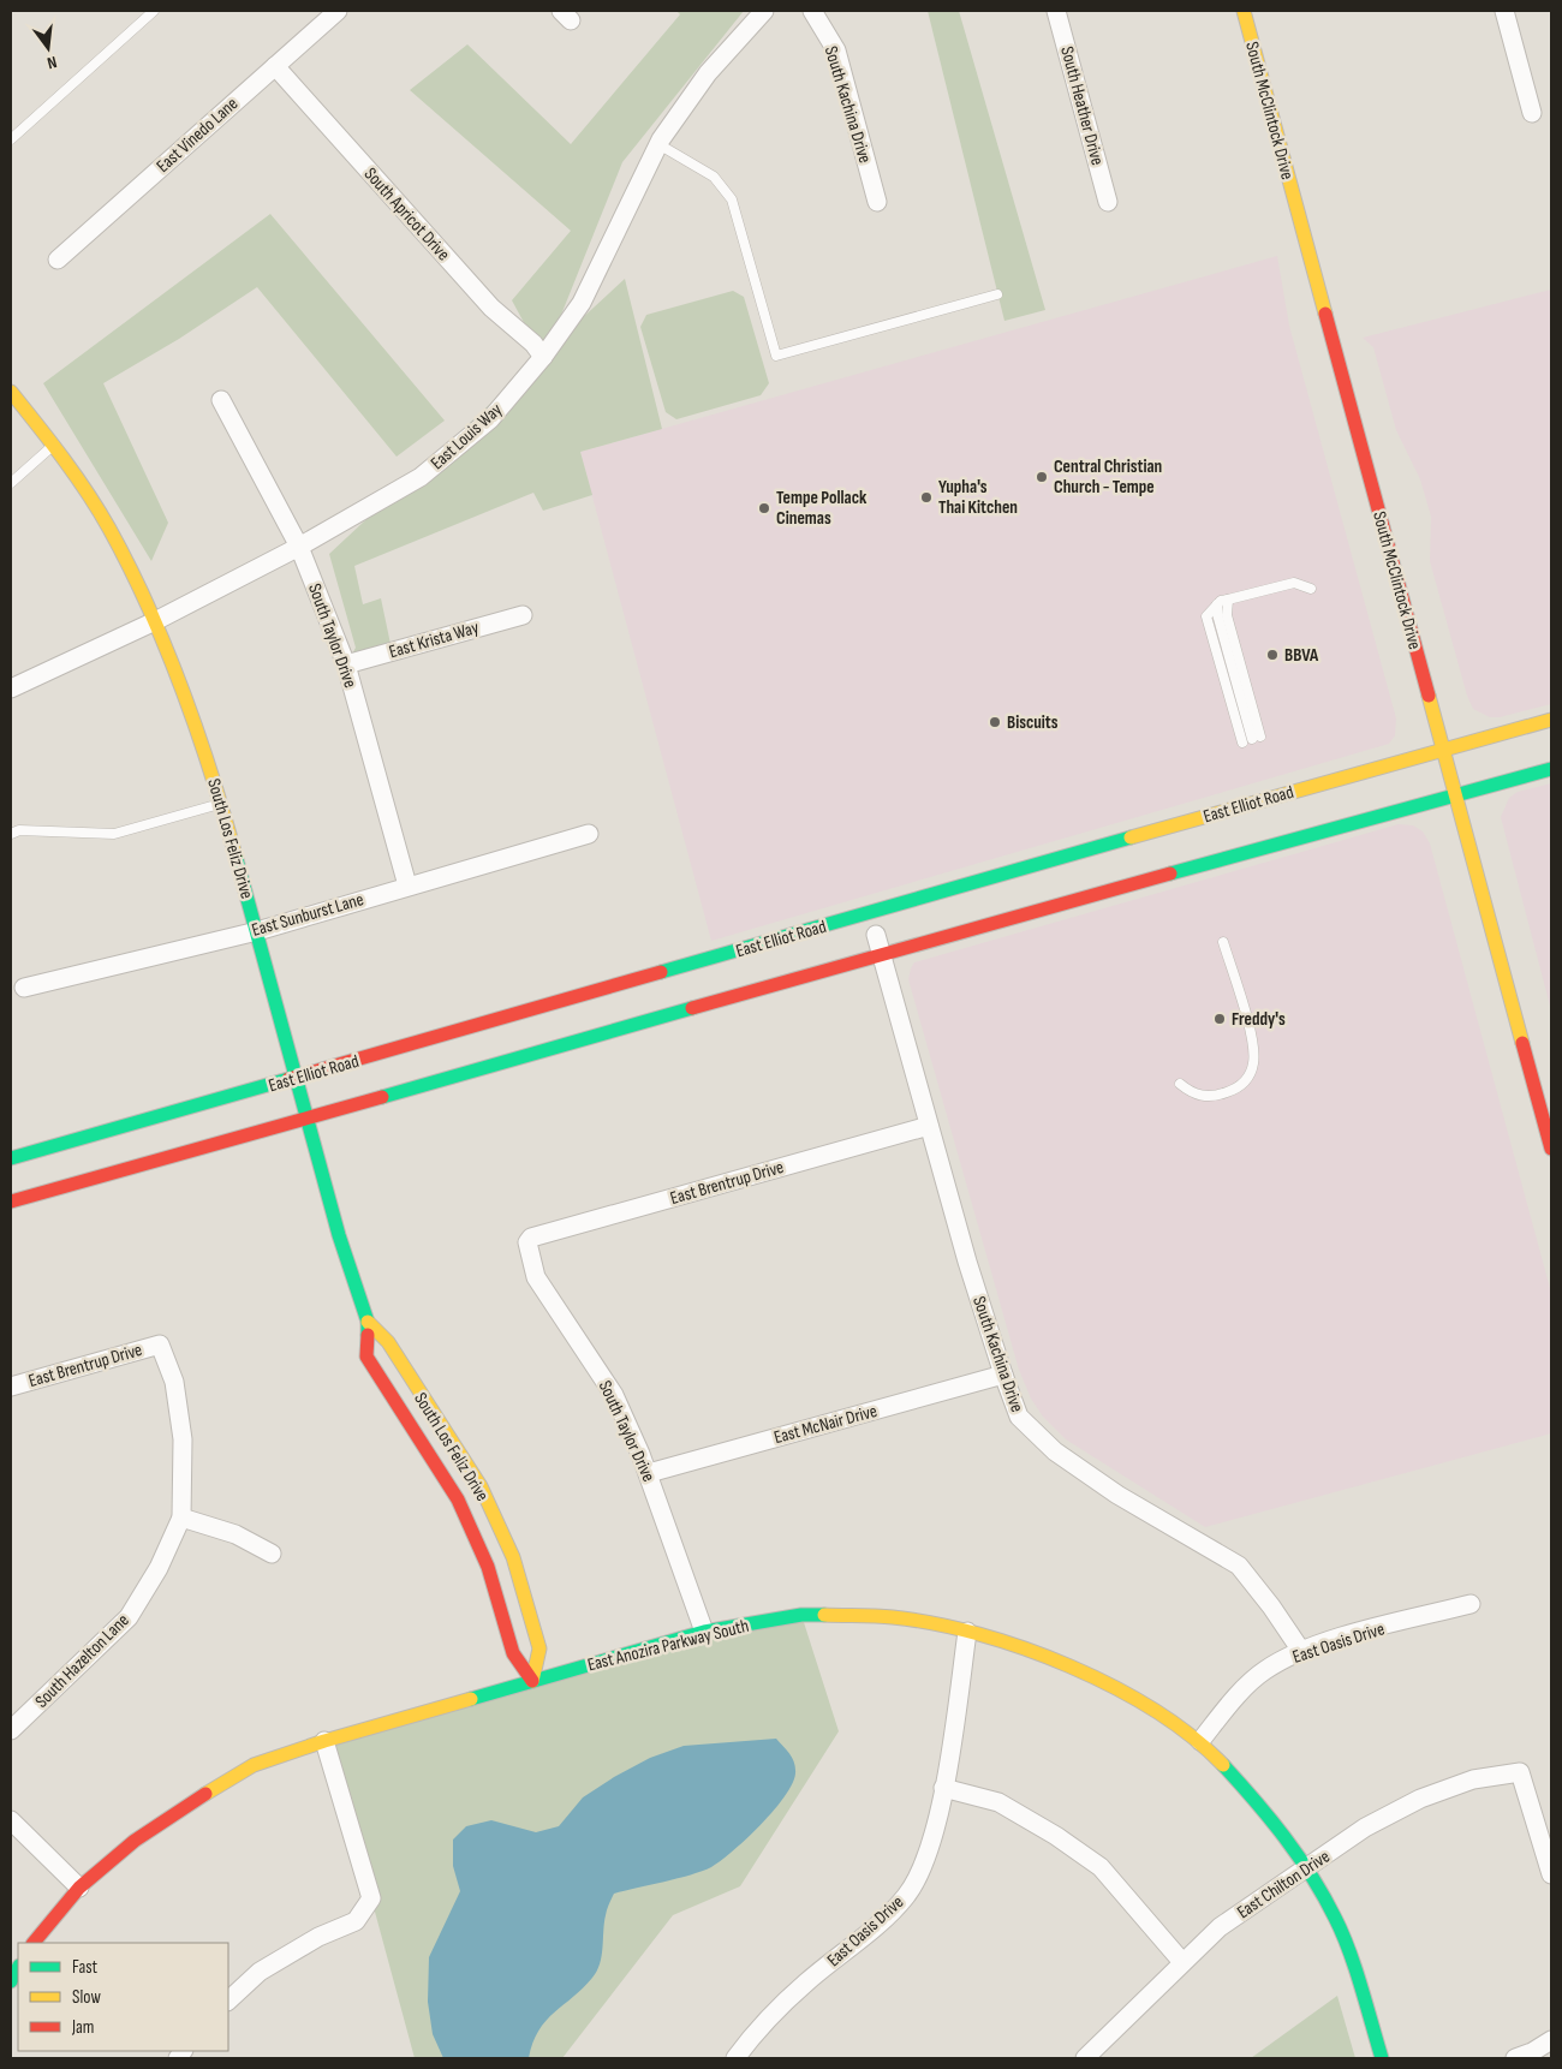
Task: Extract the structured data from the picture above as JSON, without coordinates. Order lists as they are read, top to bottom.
{
  "streets": {
    "main road": [
      "South McClintock Drive",
      "East Elliot Road",
      "South Los Feliz Drive",
      "East Anozira Parkway South"
    ],
    "street": [
      "South Kachina Drive",
      "South Heather Drive",
      "East Vinedo Lane",
      "South Apricot Drive",
      "East Louis Way",
      "South Taylor Drive",
      "East Krista Way",
      "East Sunburst Lane",
      "East Brentrup Drive",
      "East McNair Drive",
      "East Oasis Drive",
      "South Hazelton Lane",
      "East Chilton Drive"
    ]
  },
  "crossings": [
    ["South Kachina Drive", "East Brentrup Drive"],
    ["South Kachina Drive", "East McNair Drive"],
    ["South Kachina Drive", "East Oasis Drive"],
    ["South McClintock Drive", "East Elliot Road"],
    ["East Vinedo Lane", "South Apricot Drive"],
    ["South Apricot Drive", "East Louis Way"],
    ["East Louis Way", "South Taylor Drive"],
    ["East Louis Way", "South Los Feliz Drive"],
    ["South Taylor Drive", "East Krista Way"],
    ["South Taylor Drive", "East Sunburst Lane"],
    ["South Taylor Drive", "East Brentrup Drive"],
    ["South Taylor Drive", "East McNair Drive"],
    ["South Taylor Drive", "East Anozira Parkway South"],
    ["East Elliot Road", "South Los Feliz Drive"],
    ["South Los Feliz Drive", "East Sunburst Lane"],
    ["South Los Feliz Drive", "East Anozira Parkway South"],
    ["East Brentrup Drive", "South Hazelton Lane"],
    ["East Oasis Drive", "East Anozira Parkway South"],
    ["East Anozira Parkway South", "East Chilton Drive"]
  ],
  "places": [
    "Central Christian Church - Tempe",
    "Yupha's Thai Kitchen",
    "Tempe Pollack Cinemas",
    "BBVA",
    "Biscuits",
    "Freddy's"
  ],
  "legend": ["Fast", "Slow", "Jam"],
  "north": "bottom"
}
